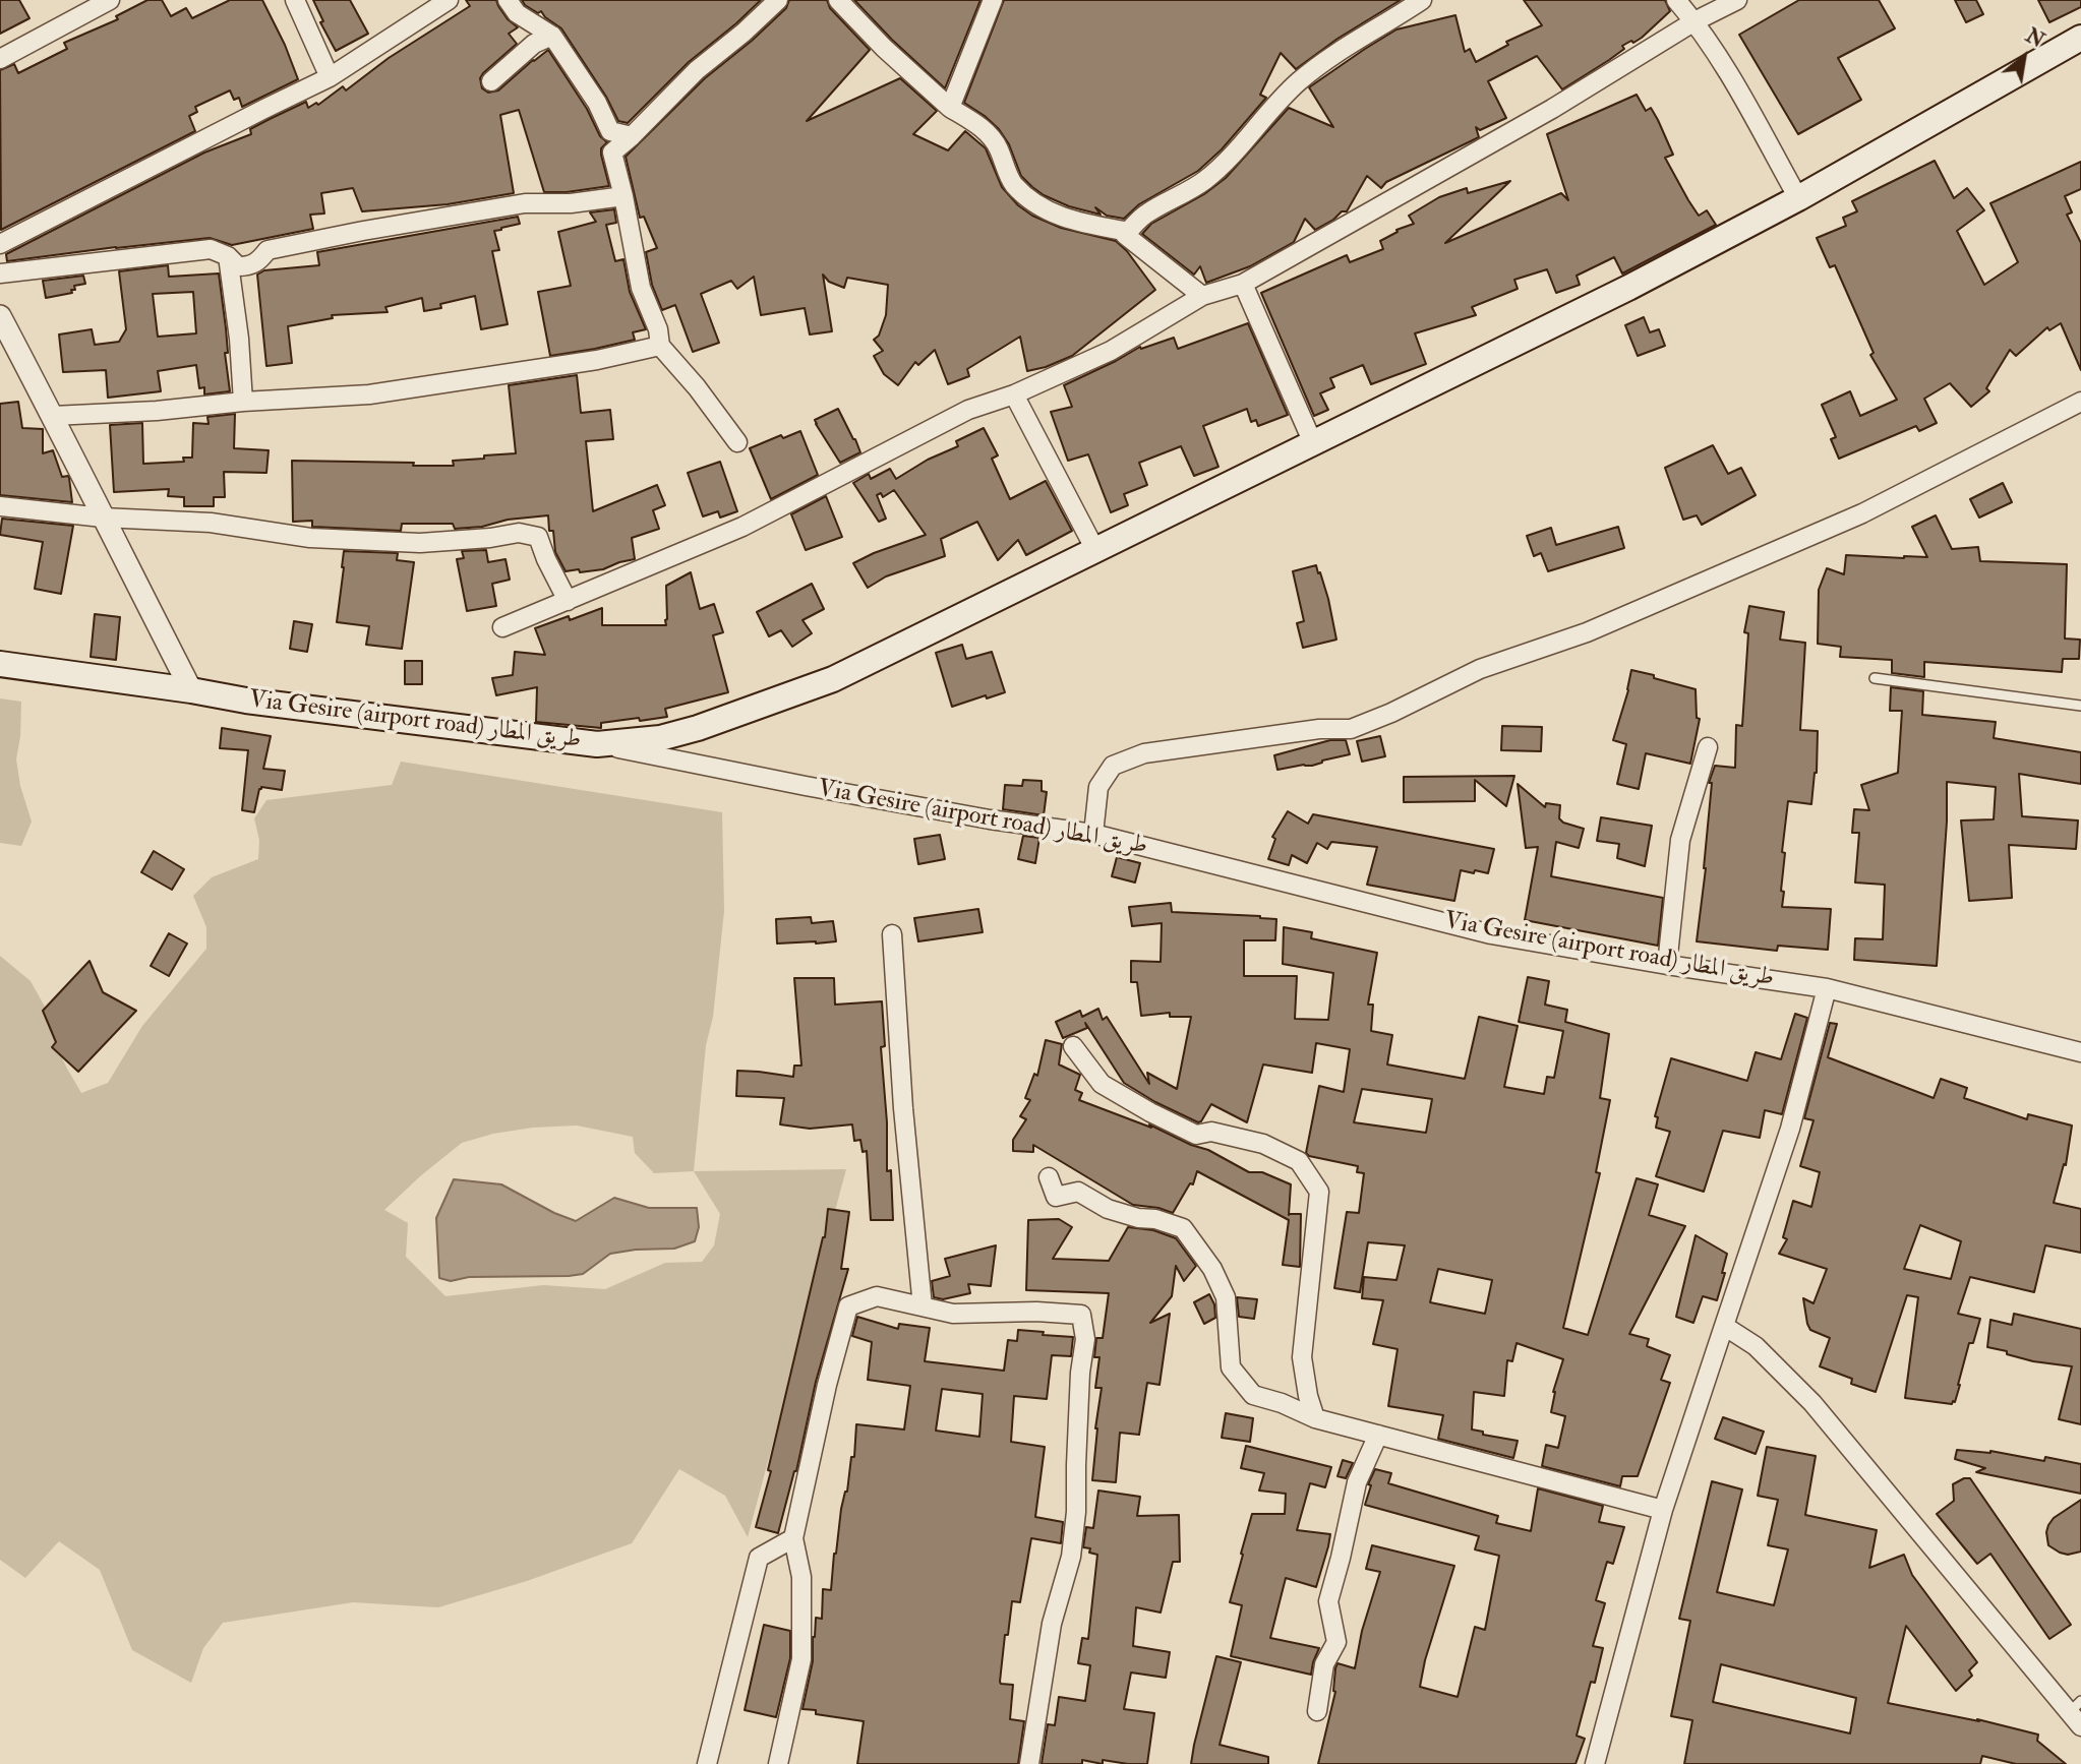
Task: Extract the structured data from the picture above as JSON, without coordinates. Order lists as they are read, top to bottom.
{
  "streets": {
    "main road": ["Via Gesire (airport road) طريق المطار"]
  },
  "north": "top right"
}
